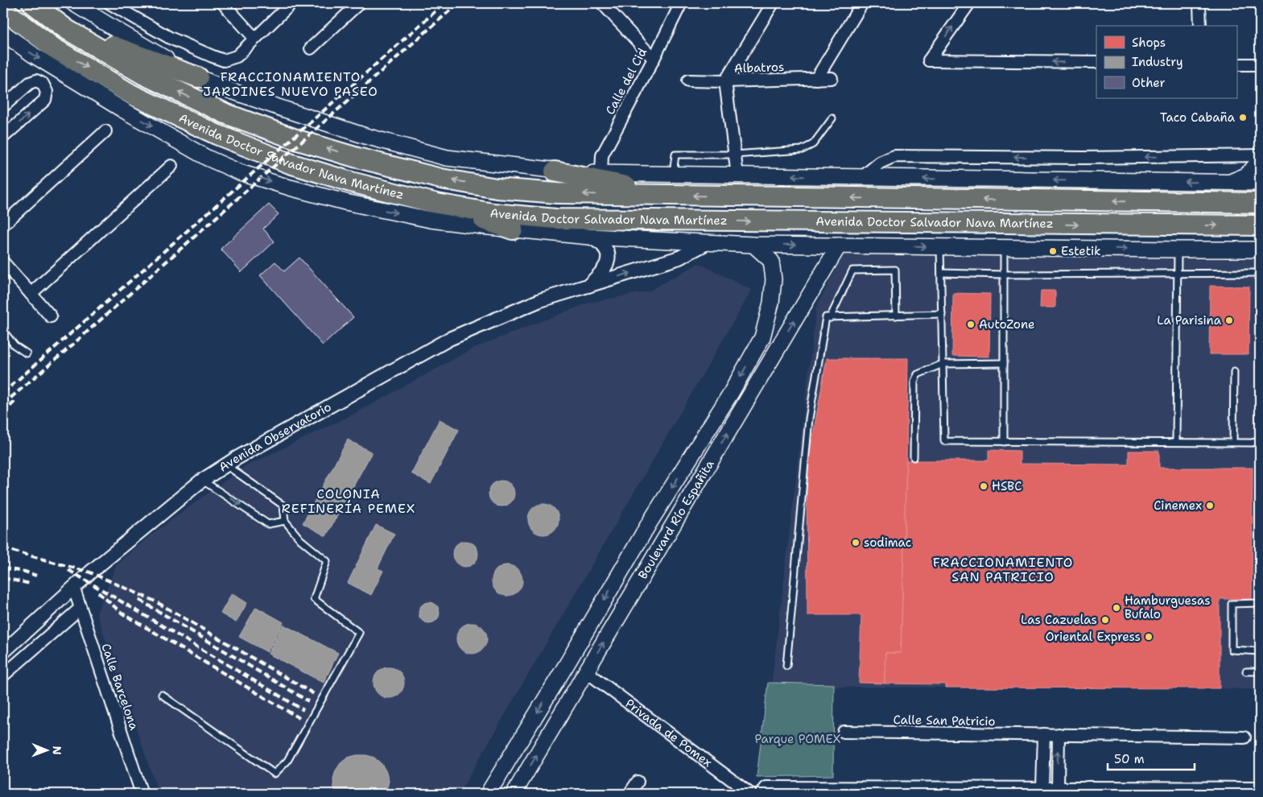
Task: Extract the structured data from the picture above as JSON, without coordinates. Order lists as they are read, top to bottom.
{
  "streets": {
    "highway": ["Avenida Doctor Salvador Nava Martínez"],
    "main road": ["Boulevard Río Españita"],
    "street": [
      "Albatros",
      "Calle del Cid",
      "Avenida Observatorio",
      "Calle Barcelona",
      "Calle San Patricio",
      "Privada de Pomex"
    ]
  },
  "crossings": [
    ["Avenida Doctor Salvador Nava Martínez", "Avenida Observatorio"],
    ["Avenida Doctor Salvador Nava Martínez", "Boulevard Río Españita"],
    ["Avenida Observatorio", "Calle Barcelona"],
    ["Boulevard Río Españita", "Privada de Pomex"]
  ],
  "districts": ["FRACCIONAMIENTO JARDINES NUEVO PASEO", "COLONIA REFINERÍA PEMEX", "FRACCIONAMIENTO SAN PATRICIO"],
  "parks": ["Parque POMEX"],
  "places": [
    "Taco Cabaña",
    "Estetik",
    "La Parisina",
    "AutoZone",
    "HSBC",
    "Cinemex",
    "sodimac",
    "Hamburguesas Bufalo",
    "Las Cazuelas",
    "Oriental Express"
  ],
  "legend": ["Shops", "Industry", "Other"],
  "scale_bar": "50 m",
  "north": "right"
}
